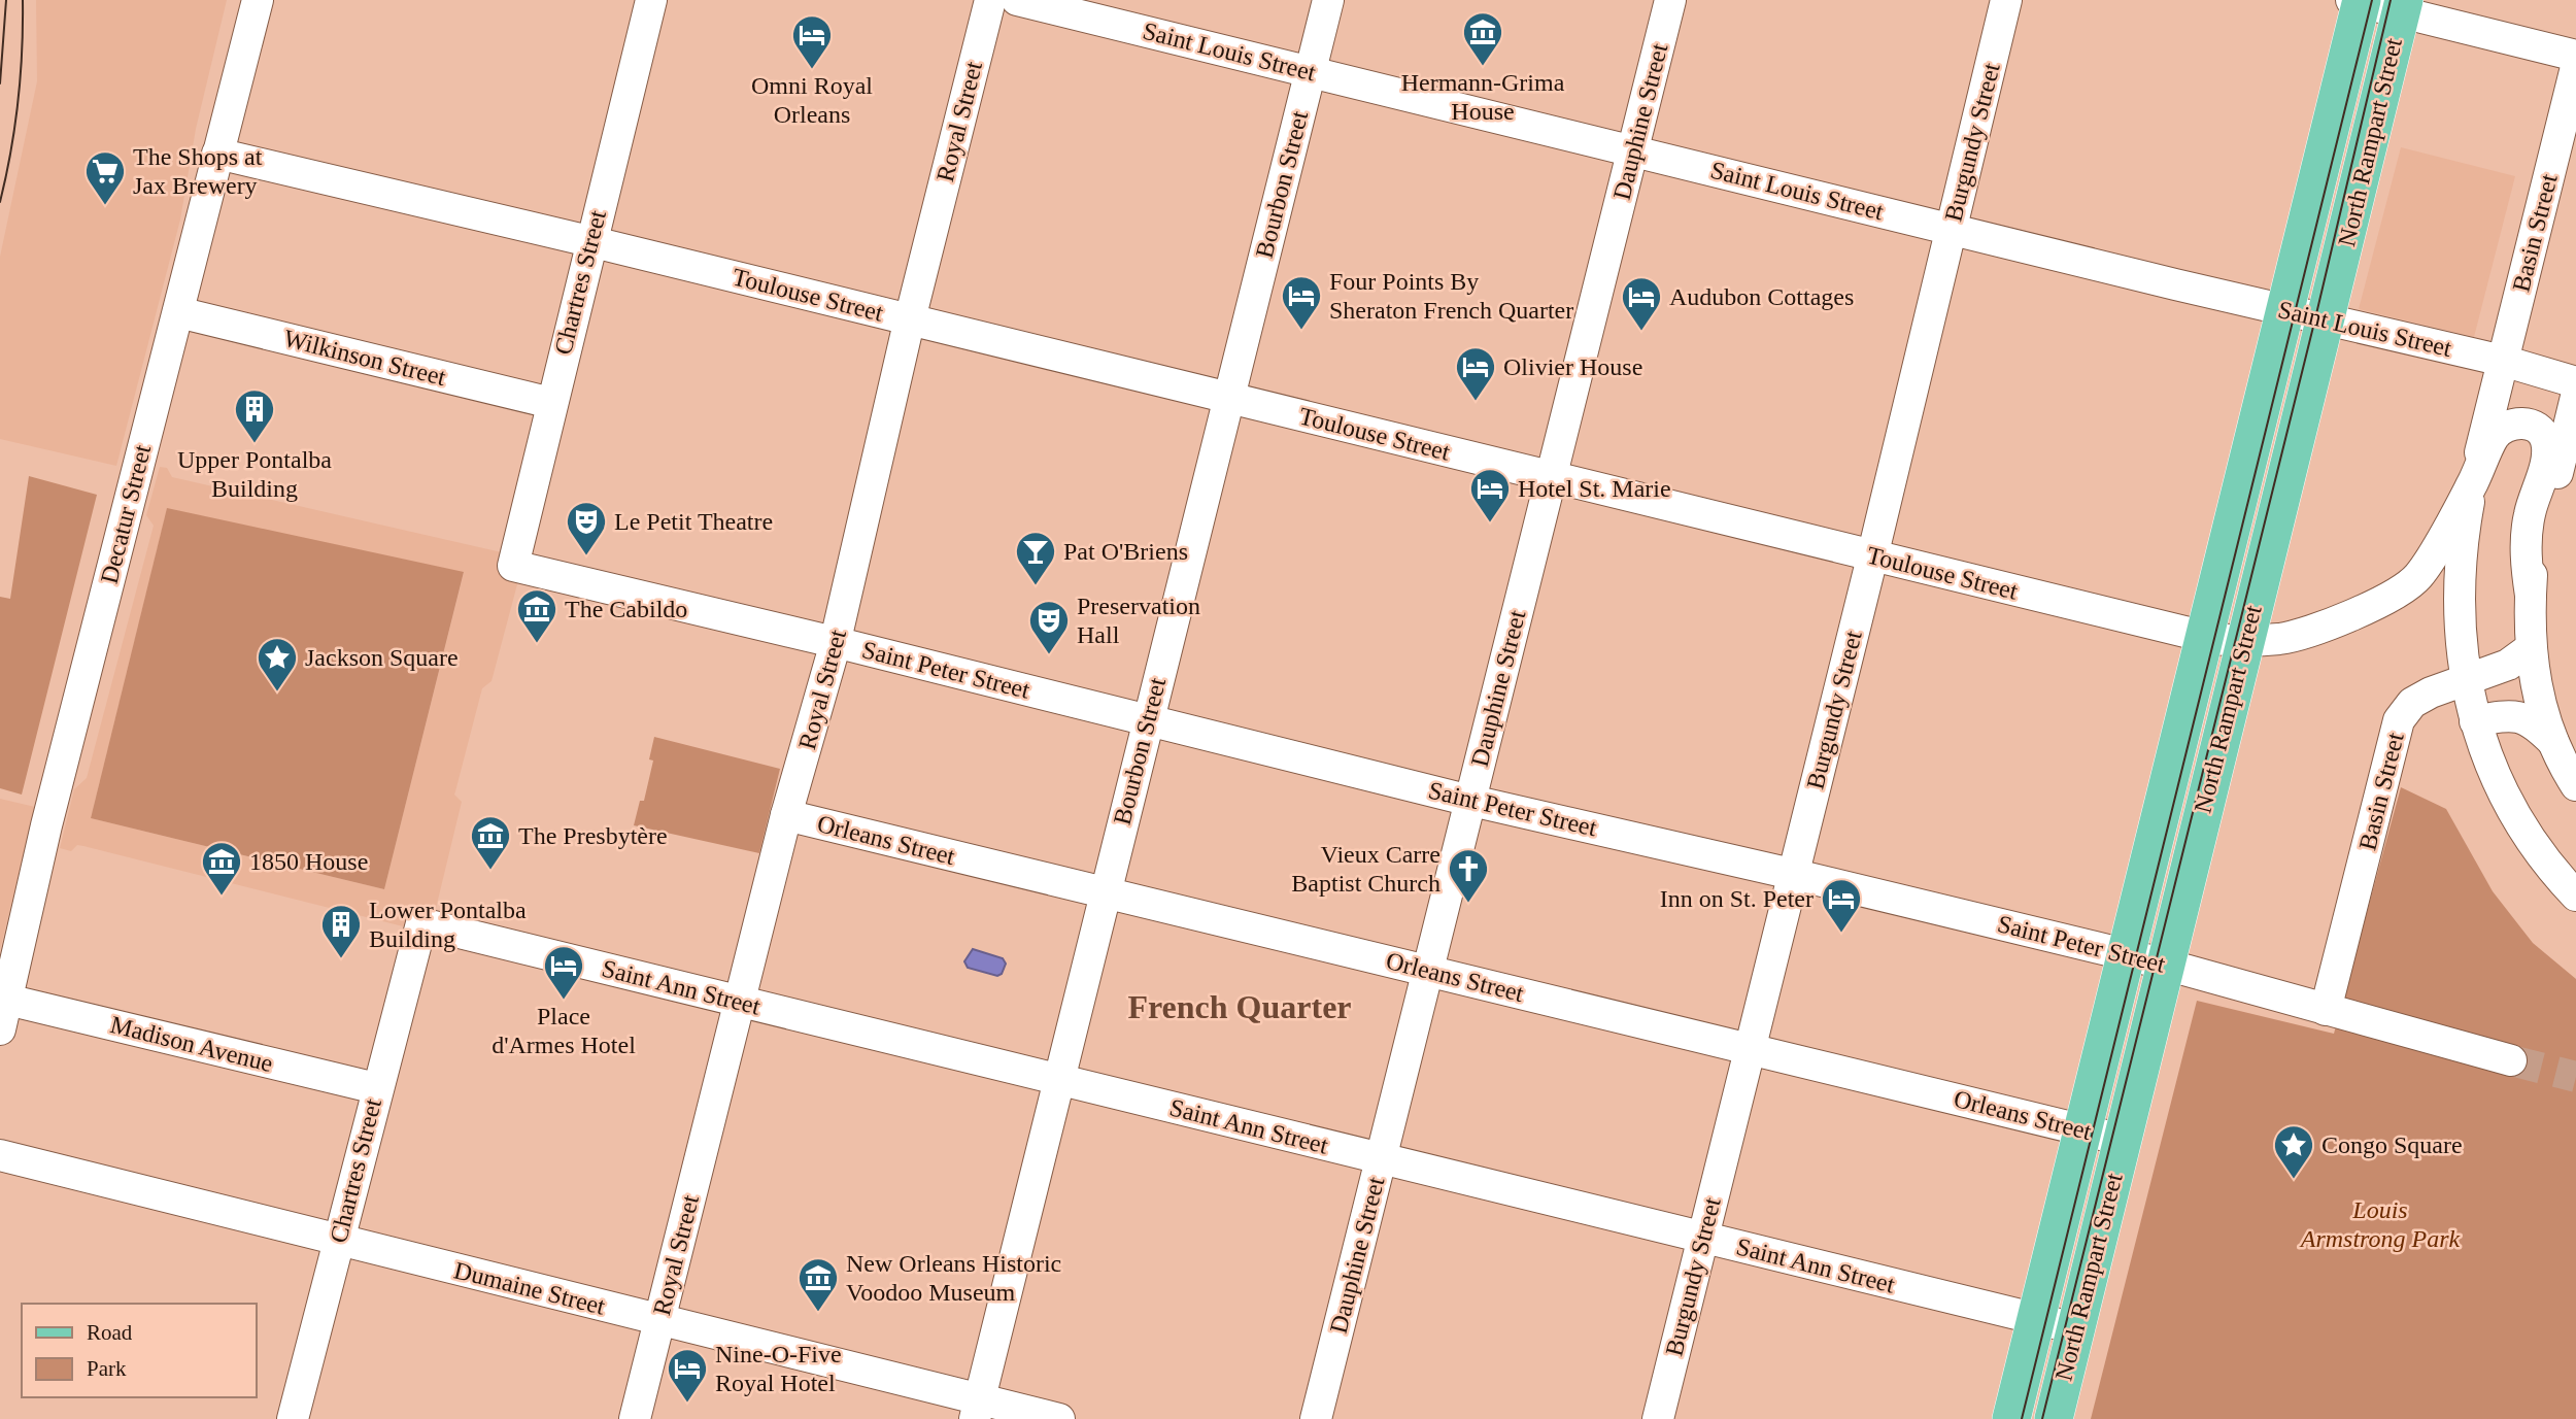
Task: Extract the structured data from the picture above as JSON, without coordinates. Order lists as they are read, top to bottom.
{
  "streets": {
    "main road": ["North Rampart Street"],
    "street": [
      "Saint Louis Street",
      "Royal Street",
      "Dauphine Street",
      "Burgundy Street",
      "Bourbon Street",
      "Basin Street",
      "Chartres Street",
      "Toulouse Street",
      "Wilkinson Street",
      "Decatur Street",
      "Saint Peter Street",
      "Orleans Street",
      "Saint Ann Street",
      "Madison Avenue",
      "Dumaine Street"
    ]
  },
  "crossings": [
    ["Saint Louis Street", "Dauphine Street"],
    ["Saint Louis Street", "Burgundy Street"],
    ["Saint Louis Street", "North Rampart Street"],
    ["Saint Louis Street", "Bourbon Street"],
    ["Saint Louis Street", "Basin Street"],
    ["Royal Street", "Toulouse Street"],
    ["Royal Street", "Saint Peter Street"],
    ["Royal Street", "Orleans Street"],
    ["Royal Street", "Saint Ann Street"],
    ["Royal Street", "Dumaine Street"],
    ["Dauphine Street", "Toulouse Street"],
    ["Dauphine Street", "Saint Peter Street"],
    ["Dauphine Street", "Orleans Street"],
    ["Dauphine Street", "Saint Ann Street"],
    ["Burgundy Street", "Toulouse Street"],
    ["Burgundy Street", "Saint Peter Street"],
    ["Burgundy Street", "Orleans Street"],
    ["Burgundy Street", "Saint Ann Street"],
    ["North Rampart Street", "Toulouse Street"],
    ["North Rampart Street", "Saint Peter Street"],
    ["North Rampart Street", "Orleans Street"],
    ["North Rampart Street", "Saint Ann Street"],
    ["Bourbon Street", "Toulouse Street"],
    ["Bourbon Street", "Saint Peter Street"],
    ["Bourbon Street", "Orleans Street"],
    ["Bourbon Street", "Saint Ann Street"],
    ["Bourbon Street", "Dumaine Street"],
    ["Basin Street", "Toulouse Street"],
    ["Basin Street", "Saint Peter Street"],
    ["Chartres Street", "Toulouse Street"],
    ["Chartres Street", "Wilkinson Street"],
    ["Chartres Street", "Saint Peter Street"],
    ["Chartres Street", "Saint Ann Street"],
    ["Chartres Street", "Madison Avenue"],
    ["Chartres Street", "Dumaine Street"],
    ["Toulouse Street", "Decatur Street"],
    ["Wilkinson Street", "Decatur Street"],
    ["Decatur Street", "Madison Avenue"]
  ],
  "districts": ["French Quarter"],
  "parks": ["Louis Armstrong Park"],
  "places": {
    "museum": [
      "Hermann-Grima House",
      "The Cabildo",
      "The Presbytère",
      "1850 House",
      "New Orleans Historic Voodoo Museum"
    ],
    "hotel": [
      "Omni Royal Orleans",
      "Four Points By Sheraton French Quarter",
      "Audubon Cottages",
      "Olivier House",
      "Hotel St. Marie",
      "Inn on St. Peter",
      "Place d'Armes Hotel",
      "Nine-O-Five Royal Hotel"
    ],
    "supermarket": ["The Shops at Jax Brewery"],
    "building": ["Upper Pontalba Building", "Lower Pontalba Building"],
    "theatre": ["Le Petit Theatre", "Preservation Hall"],
    "bar": ["Pat O'Briens"],
    "place": ["Jackson Square", "Congo Square"],
    "church": ["Vieux Carre Baptist Church"]
  },
  "legend": ["Road", "Park"]
}
